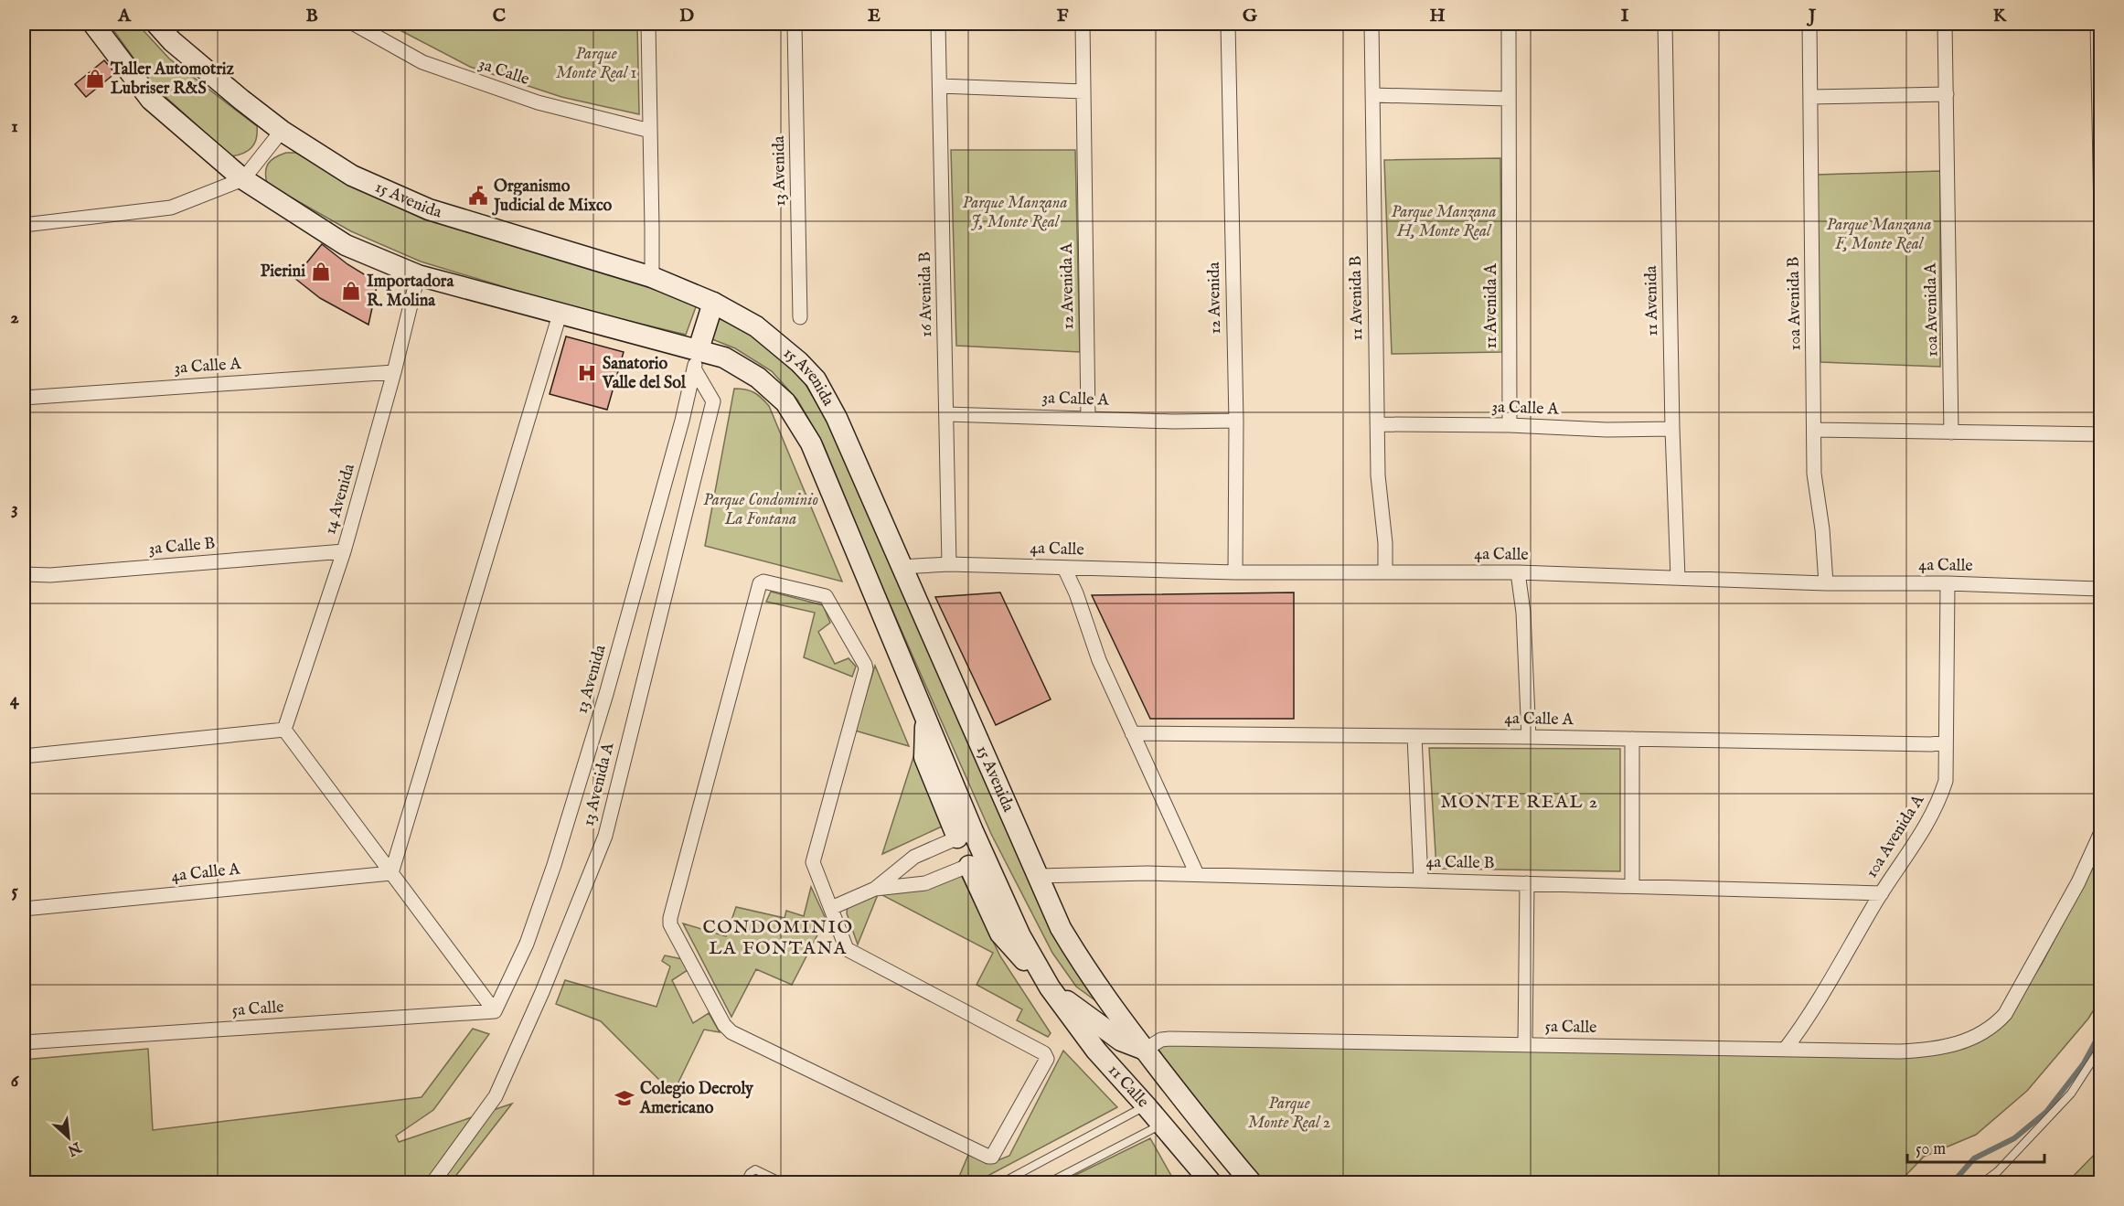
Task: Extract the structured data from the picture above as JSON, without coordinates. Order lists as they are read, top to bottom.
{
  "streets": {
    "main road": ["15 Avenida", "11 Calle"],
    "street": [
      "3a Calle",
      "13 Avenida",
      "12 Avenida A",
      "16 Avenida B",
      "12 Avenida",
      "11 Avenida B",
      "11 Avenida",
      "10a Avenida B",
      "11 Avenida A",
      "10a Avenida A",
      "3a Calle A",
      "14 Avenida",
      "3a Calle B",
      "4a Calle",
      "4a Calle A",
      "13 Avenida A",
      "4a Calle B",
      "5a Calle"
    ]
  },
  "crossings": [
    ["13 Avenida", "15 Avenida"],
    ["13 Avenida", "13 Avenida A"],
    ["13 Avenida", "5a Calle"],
    ["15 Avenida", "14 Avenida"],
    ["15 Avenida", "4a Calle"],
    ["15 Avenida", "13 Avenida A"],
    ["15 Avenida", "4a Calle B"],
    ["15 Avenida", "5a Calle"],
    ["15 Avenida", "11 Calle"],
    ["12 Avenida A", "3a Calle A"],
    ["16 Avenida B", "3a Calle A"],
    ["16 Avenida B", "4a Calle"],
    ["12 Avenida", "3a Calle A"],
    ["12 Avenida", "4a Calle"],
    ["11 Avenida B", "3a Calle A"],
    ["11 Avenida B", "4a Calle"],
    ["11 Avenida", "3a Calle A"],
    ["11 Avenida", "4a Calle"],
    ["10a Avenida B", "4a Calle"],
    ["11 Avenida A", "3a Calle A"],
    ["10a Avenida A", "4a Calle"],
    ["10a Avenida A", "4a Calle A"],
    ["10a Avenida A", "4a Calle B"],
    ["10a Avenida A", "5a Calle"],
    ["3a Calle A", "14 Avenida"],
    ["14 Avenida", "3a Calle B"],
    ["5a Calle", "11 Calle"]
  ],
  "districts": ["MONTE REAL 2", "CONDOMINIO LA FONTANA"],
  "parks": [
    "Parque Monte Real 1",
    "Parque Manzana J, Monte Real",
    "Parque Manzana H, Monte Real",
    "Parque Manzana F, Monte Real",
    "Parque Condominio La Fontana",
    "Parque Monte Real 2"
  ],
  "places": {
    "shop": ["Taller Automotriz Lubriser R&S", "Pierini", "Importadora R. Molina"],
    "public building": ["Organismo Judicial de Mixco"],
    "hospital": ["Sanatorio Valle del Sol"],
    "school or university": ["Colegio Decroly Americano"]
  },
  "scale_bar": "50 m",
  "north": "bottom right",
  "grid": {
    "columns": [
      "A",
      "B",
      "C",
      "D",
      "E",
      "F",
      "G",
      "H",
      "I",
      "J",
      "K"
    ],
    "rows": [
      "1",
      "2",
      "3",
      "4",
      "5",
      "6"
    ]
  }
}
